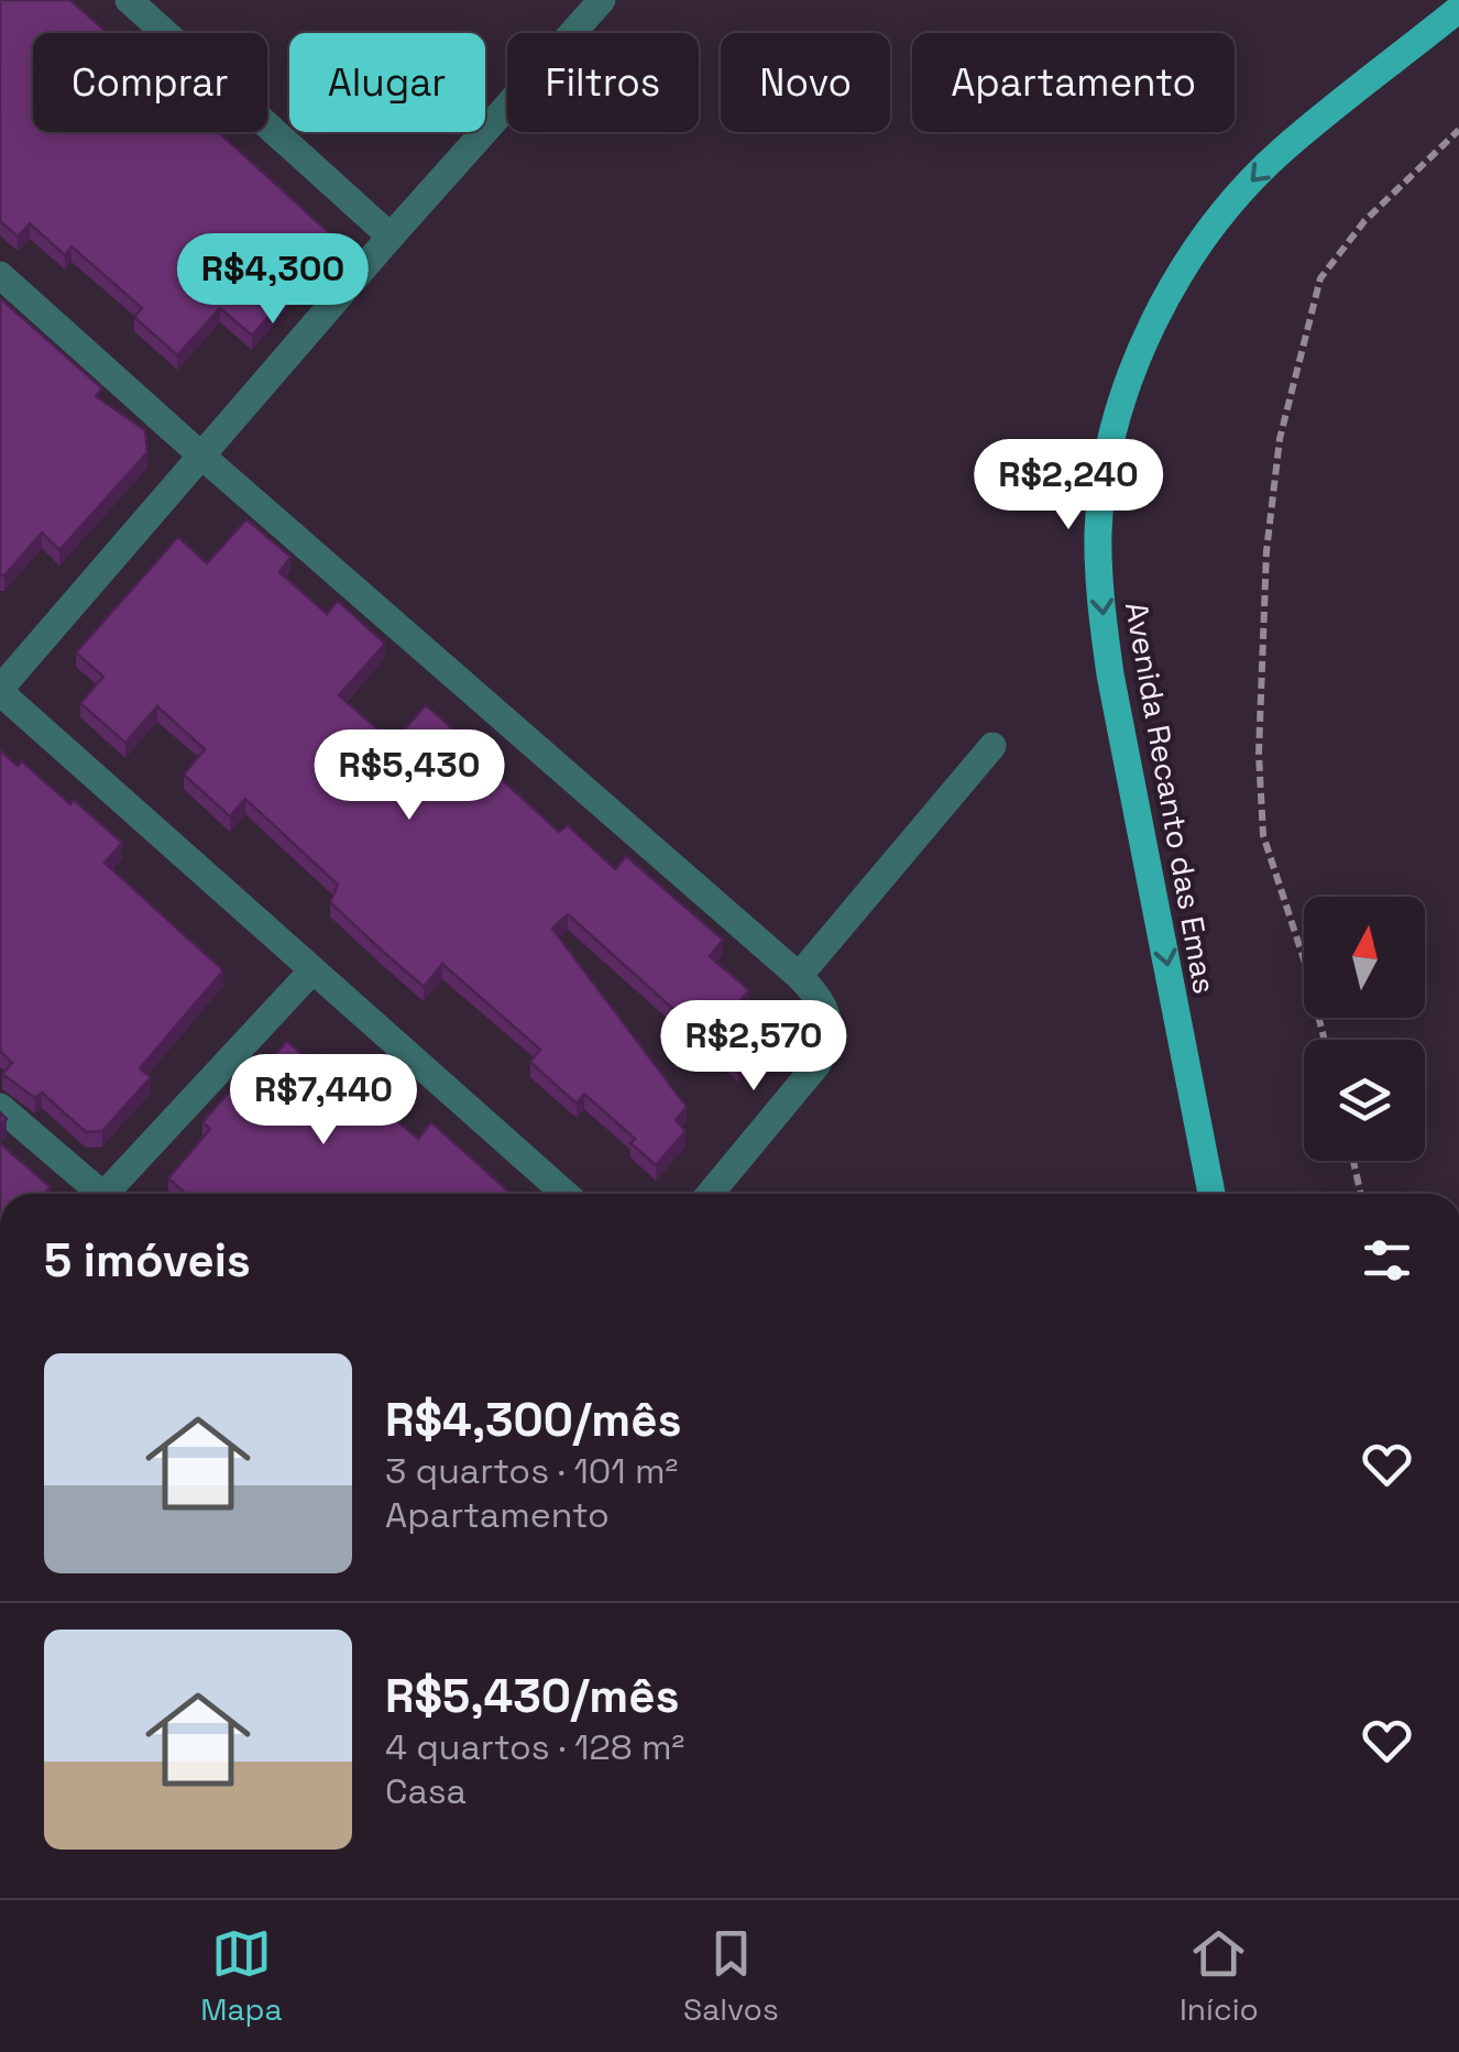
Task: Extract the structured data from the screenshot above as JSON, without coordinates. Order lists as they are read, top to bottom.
{
  "streets": {
    "main road": ["Avenida Recanto das Emas"]
  },
  "one_way": ["Avenida Recanto das Emas"],
  "north": "top",
  "page": {
    "chip": [
      "Comprar",
      "Alugar",
      "Filtros",
      "Novo",
      "Apartamento"
    ],
    "price": [
      "R$4,300",
      "R$2,240",
      "R$5,430",
      "R$2,570",
      "R$7,440"
    ],
    "heading": "5 imóveis",
    "list": [
      {
        "name": "R$4,300/mês",
        "note": "3 quartos · 101 m² · Apartamento"
      },
      {
        "name": "R$5,430/mês",
        "note": "4 quartos · 128 m² · Casa"
      }
    ],
    "tabs": ["Mapa", "Salvos", "Início"]
  }
}
